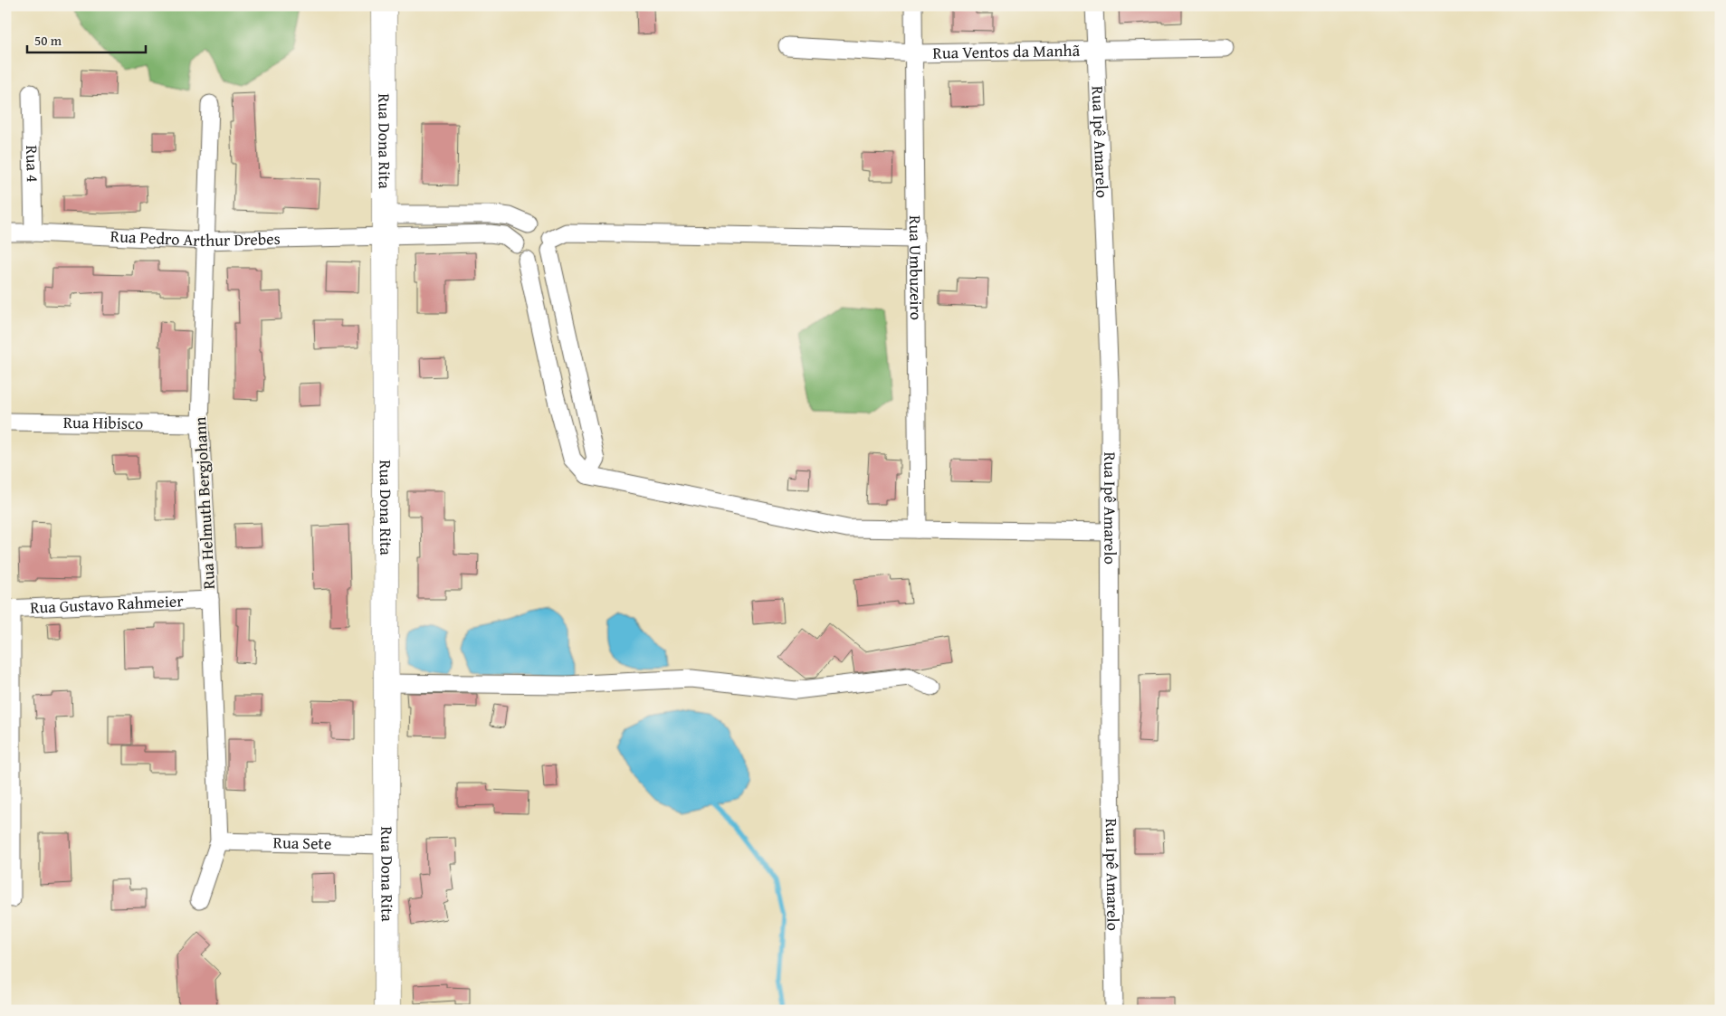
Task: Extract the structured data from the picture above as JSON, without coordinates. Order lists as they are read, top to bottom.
{
  "streets": {
    "main road": ["Rua Dona Rita"],
    "street": [
      "Rua Ventos da Manhã",
      "Rua Ipê Amarelo",
      "Rua 4",
      "Rua Pedro Arthur Drebes",
      "Rua Umbuzeiro",
      "Rua Hibisco",
      "Rua Helmuth Bergjohann",
      "Rua Gustavo Rahmeier",
      "Rua Sete"
    ]
  },
  "crossings": [
    ["Rua Ventos da Manhã", "Rua Ipê Amarelo"],
    ["Rua Ventos da Manhã", "Rua Umbuzeiro"],
    ["Rua Dona Rita", "Rua Pedro Arthur Drebes"],
    ["Rua Dona Rita", "Rua Sete"],
    ["Rua 4", "Rua Pedro Arthur Drebes"],
    ["Rua Pedro Arthur Drebes", "Rua Helmuth Bergjohann"],
    ["Rua Hibisco", "Rua Helmuth Bergjohann"],
    ["Rua Helmuth Bergjohann", "Rua Gustavo Rahmeier"],
    ["Rua Helmuth Bergjohann", "Rua Sete"]
  ],
  "scale_bar": "50 m"
}
